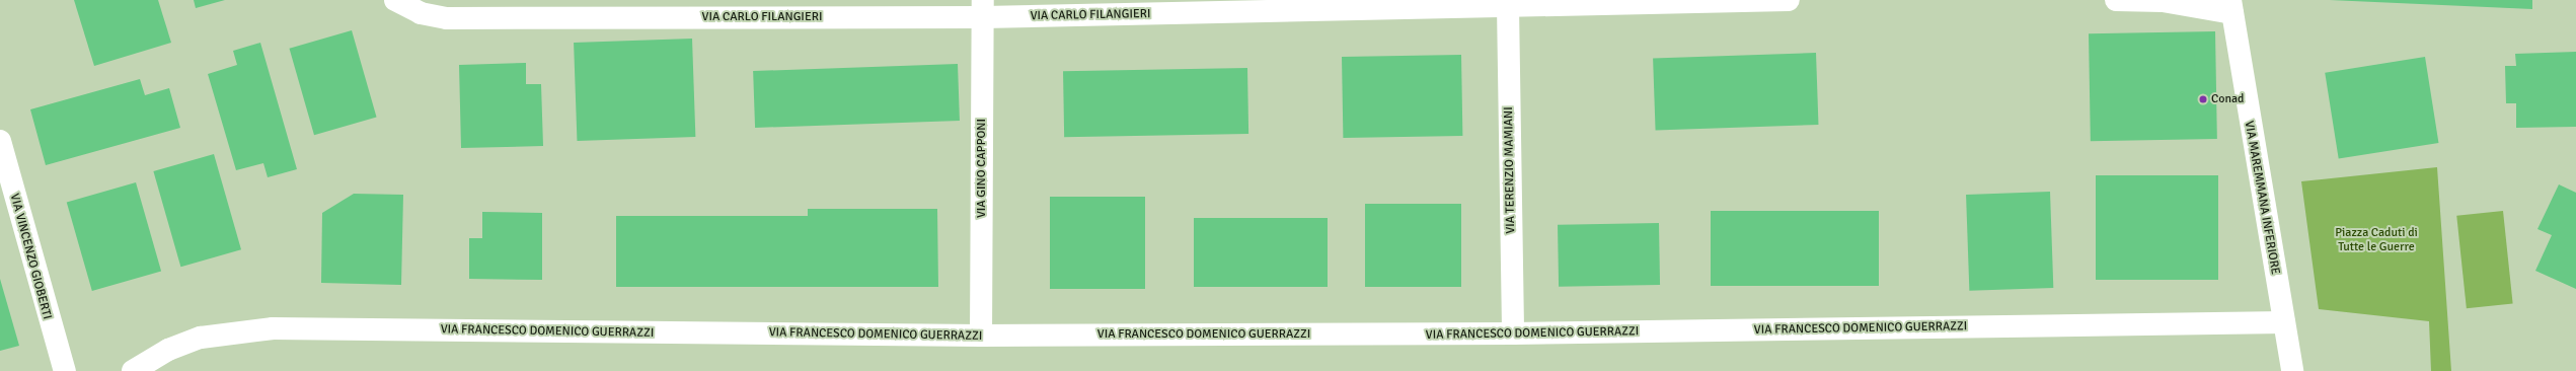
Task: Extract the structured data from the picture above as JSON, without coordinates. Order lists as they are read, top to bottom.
{
  "streets": {
    "street": [
      "VIA CARLO FILANGIERI",
      "VIA GINO CAPPONI",
      "VIA TERENZIO MAMIANI",
      "VIA MAREMMANA INFERIORE",
      "VIA VINCENZO GIOBERTI",
      "VIA FRANCESCO DOMENICO GUERRAZZI"
    ]
  },
  "crossings": [
    ["VIA CARLO FILANGIERI", "VIA GINO CAPPONI"],
    ["VIA CARLO FILANGIERI", "VIA TERENZIO MAMIANI"],
    ["VIA GINO CAPPONI", "VIA FRANCESCO DOMENICO GUERRAZZI"],
    ["VIA TERENZIO MAMIANI", "VIA FRANCESCO DOMENICO GUERRAZZI"],
    ["VIA MAREMMANA INFERIORE", "VIA FRANCESCO DOMENICO GUERRAZZI"]
  ],
  "parks": ["Piazza Caduti di Tutte le Guerre"],
  "places": ["Conad"]
}
